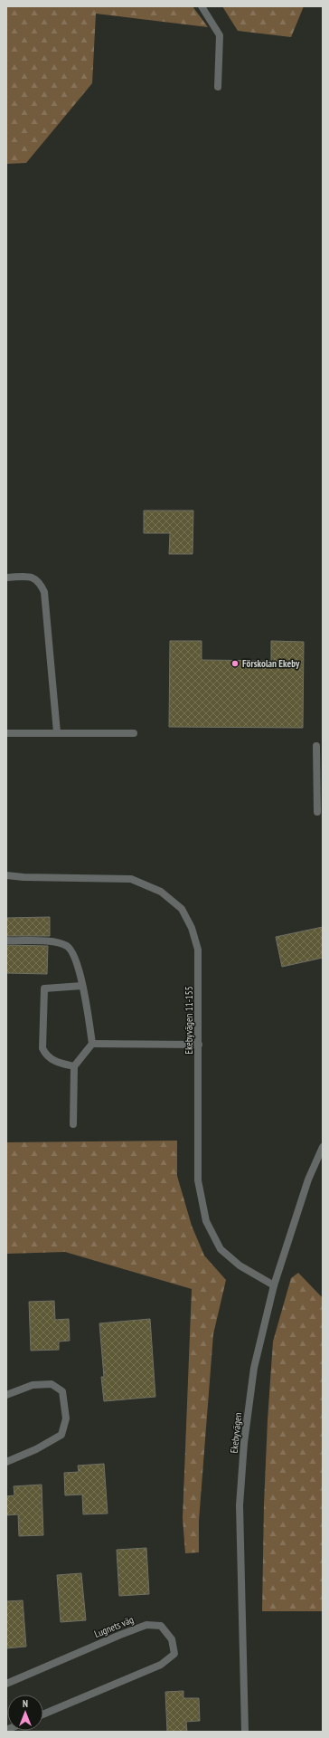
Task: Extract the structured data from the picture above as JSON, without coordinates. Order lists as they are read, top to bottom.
{
  "streets": {
    "street": ["Ekebyvägen 11-155", "Ekebyvägen", "Lugnets väg"]
  },
  "crossings": [
    ["Ekebyvägen 11-155", "Ekebyvägen"]
  ],
  "places": ["Förskolan Ekeby"],
  "north": "top"
}
